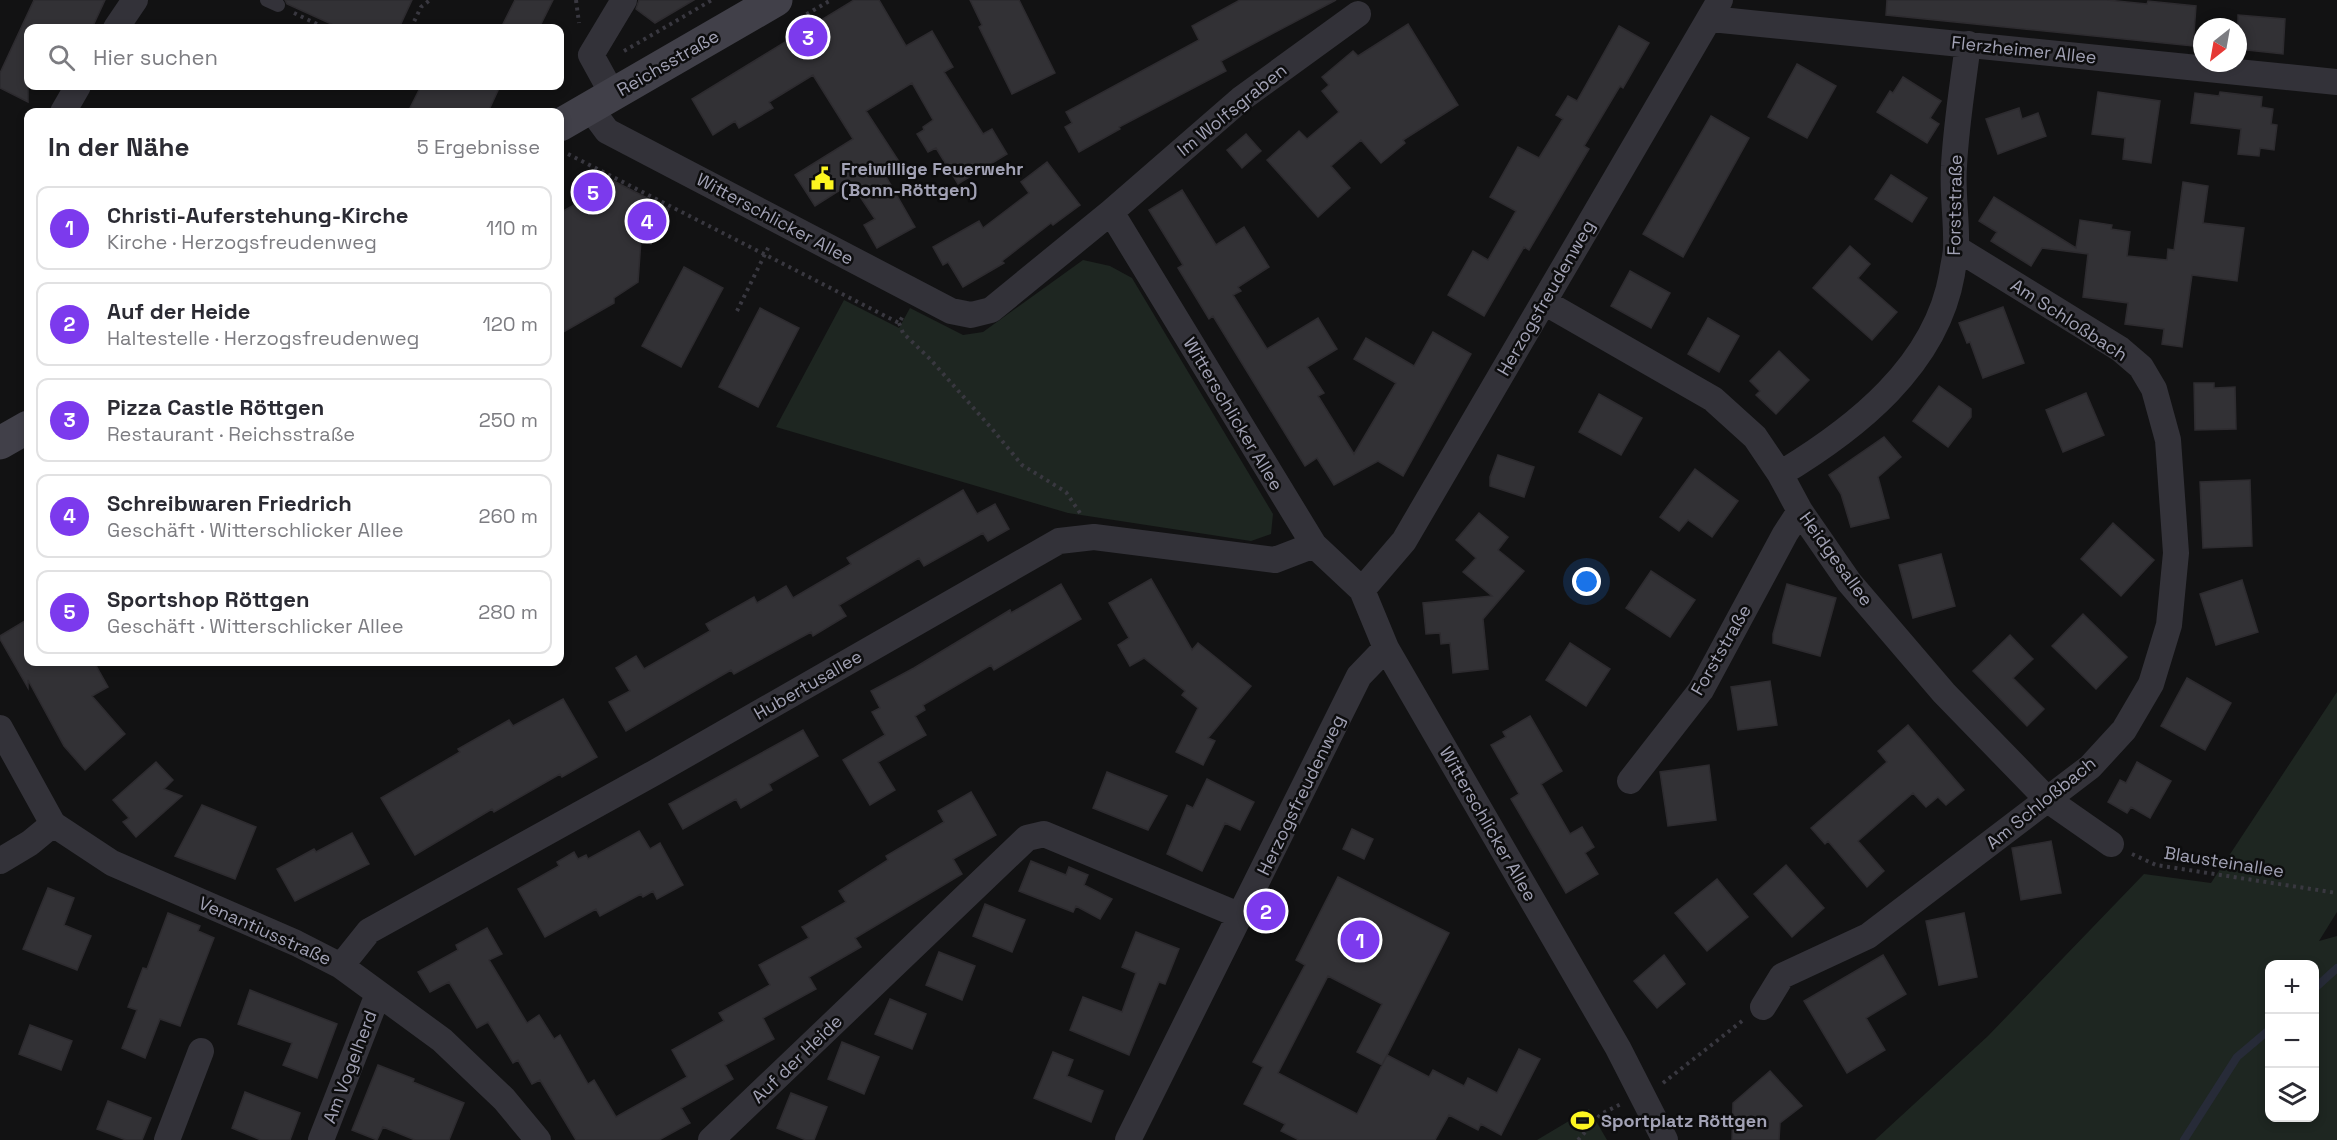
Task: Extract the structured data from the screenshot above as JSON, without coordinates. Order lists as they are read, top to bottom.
{
  "streets": {
    "main road": ["Reichsstraße"],
    "street": [
      "Flerzheimer Allee",
      "Im Wolfsgraben",
      "Forststraße",
      "Witterschlicker Allee",
      "Herzogsfreudenweg",
      "Am Schloßbach",
      "Heidgesallee",
      "Hubertusallee",
      "Venantiusstraße",
      "Auf der Heide",
      "Am Vogelherd"
    ],
    "path": ["Blausteinallee"]
  },
  "crossings": [
    ["Flerzheimer Allee", "Forststraße"],
    ["Flerzheimer Allee", "Herzogsfreudenweg"],
    ["Reichsstraße", "Witterschlicker Allee"],
    ["Im Wolfsgraben", "Witterschlicker Allee"],
    ["Forststraße", "Am Schloßbach"],
    ["Forststraße", "Heidgesallee"],
    ["Witterschlicker Allee", "Herzogsfreudenweg"],
    ["Witterschlicker Allee", "Hubertusallee"],
    ["Herzogsfreudenweg", "Heidgesallee"],
    ["Herzogsfreudenweg", "Auf der Heide"],
    ["Am Schloßbach", "Heidgesallee"],
    ["Heidgesallee", "Blausteinallee"],
    ["Hubertusallee", "Venantiusstraße"],
    ["Venantiusstraße", "Am Vogelherd"]
  ],
  "places": {
    "public building": ["Freiwillige Feuerwehr (Bonn-Röttgen)"],
    "sports": ["Sportplatz Röttgen"]
  },
  "north": "bottom left",
  "page": {
    "pins": [
      "3",
      "5",
      "4",
      "2",
      "1"
    ],
    "search": "Hier suchen",
    "heading": ["In der Nähe", "5 Ergebnisse"],
    "list": [
      {
        "mark": "1",
        "name": "Christi-Auferstehung-Kirche",
        "note": "Kirche · Herzogsfreudenweg",
        "value": "110 m"
      },
      {
        "mark": "2",
        "name": "Auf der Heide",
        "note": "Haltestelle · Herzogsfreudenweg",
        "value": "120 m"
      },
      {
        "mark": "3",
        "name": "Pizza Castle Röttgen",
        "note": "Restaurant · Reichsstraße",
        "value": "250 m"
      },
      {
        "mark": "4",
        "name": "Schreibwaren Friedrich",
        "note": "Geschäft · Witterschlicker Allee",
        "value": "260 m"
      },
      {
        "mark": "5",
        "name": "Sportshop Röttgen",
        "note": "Geschäft · Witterschlicker Allee",
        "value": "280 m"
      }
    ],
    "map_buttons": ["+", "−"]
  }
}
